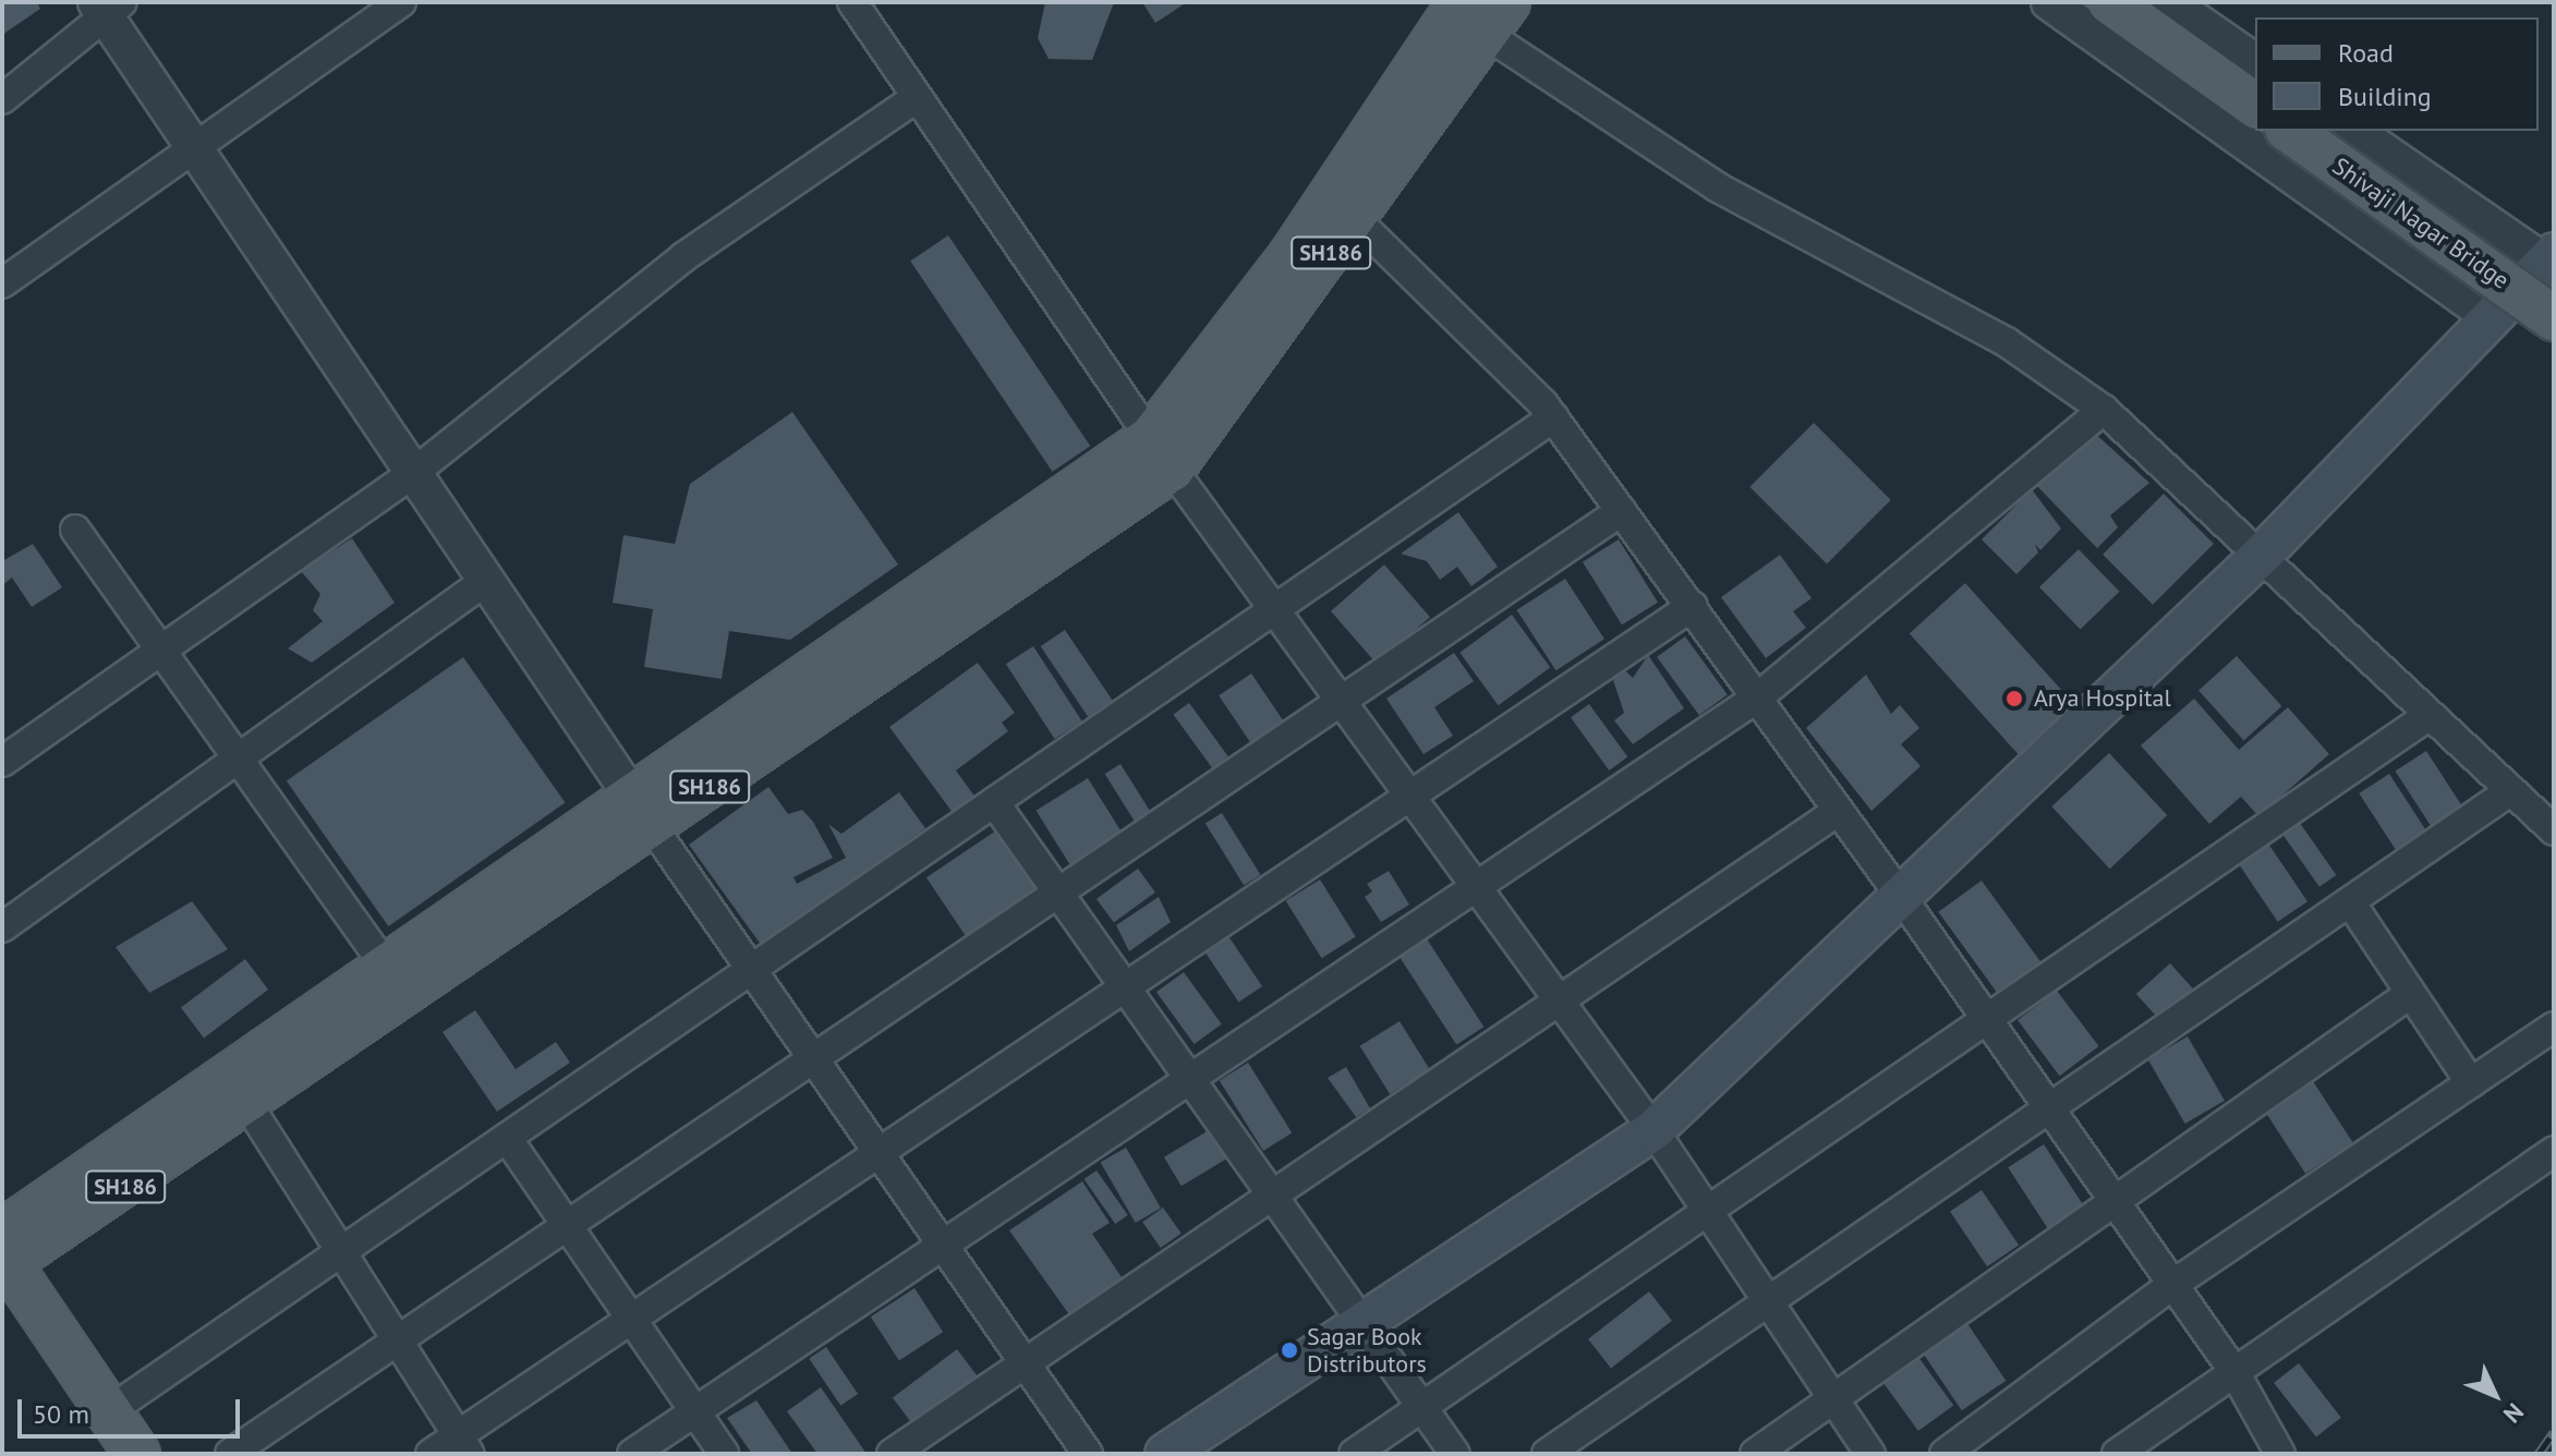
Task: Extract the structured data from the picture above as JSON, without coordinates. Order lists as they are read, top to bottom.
{
  "streets": {
    "main road": ["Shivaji Nagar Bridge", "SH186"]
  },
  "places": ["Arya Hospital", "Sagar Book Distributors"],
  "legend": ["Road", "Building"],
  "scale_bar": "50 m",
  "north": "bottom right"
}
